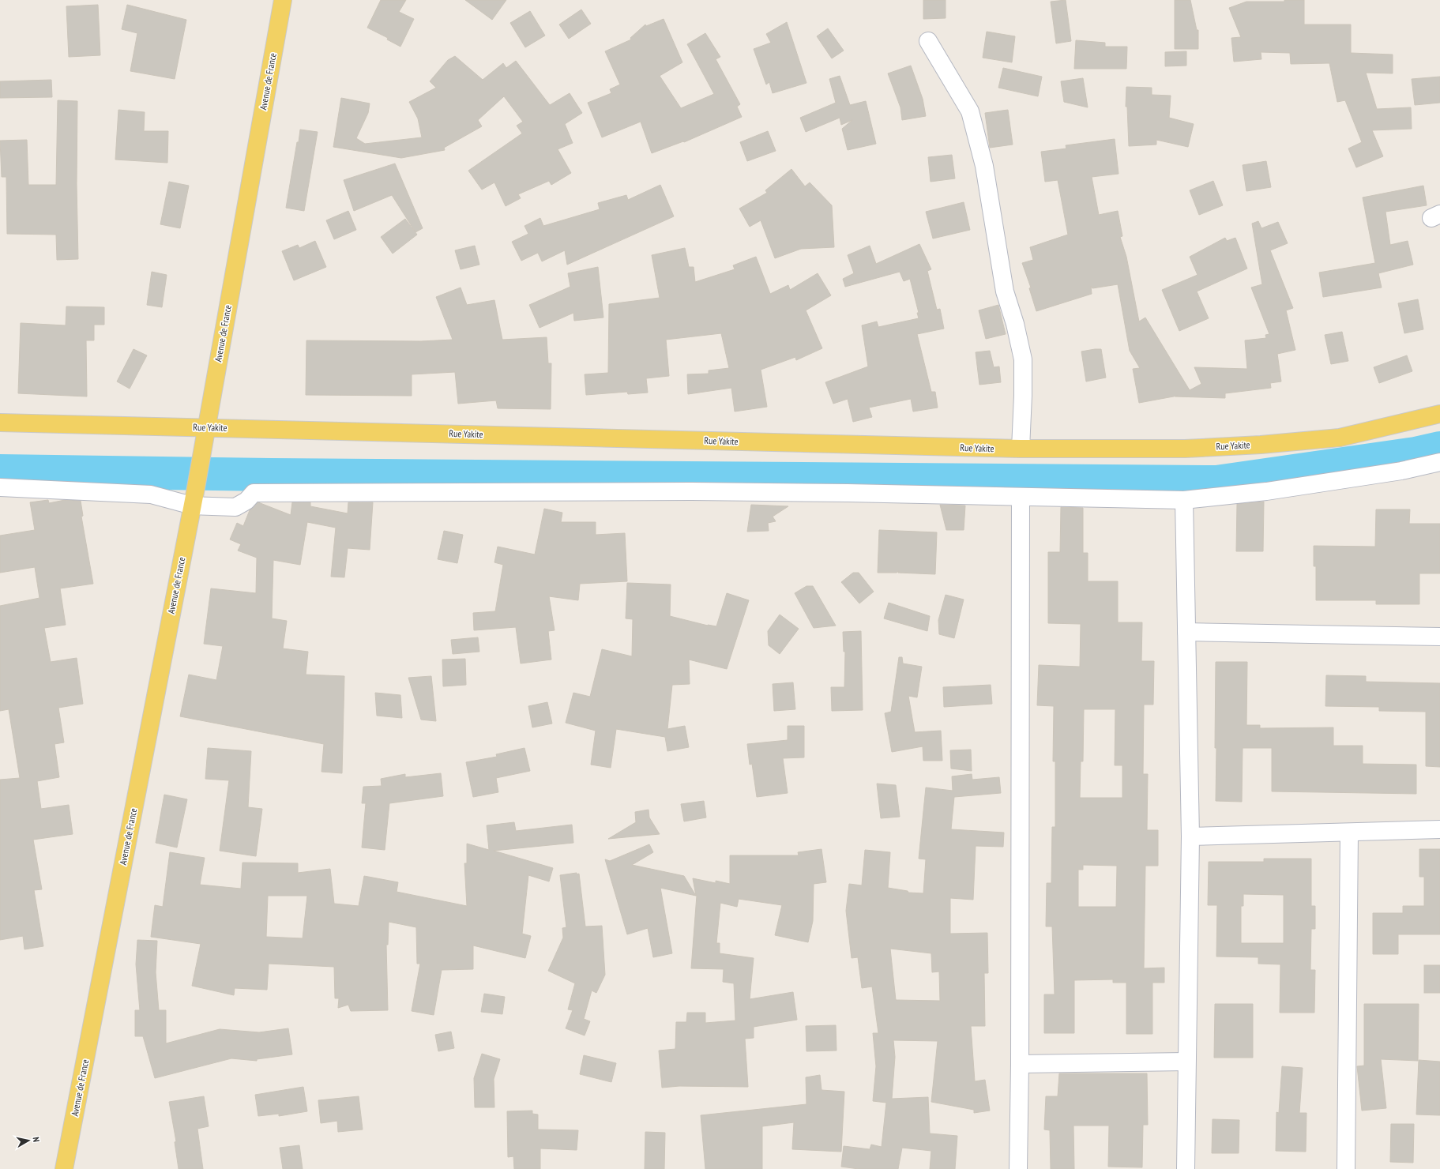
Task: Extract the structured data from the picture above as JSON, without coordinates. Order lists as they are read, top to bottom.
{
  "streets": {
    "main road": ["Avenue de France", "Rue Yakite"]
  },
  "crossings": [
    ["Avenue de France", "Rue Yakite"]
  ],
  "north": "right"
}
